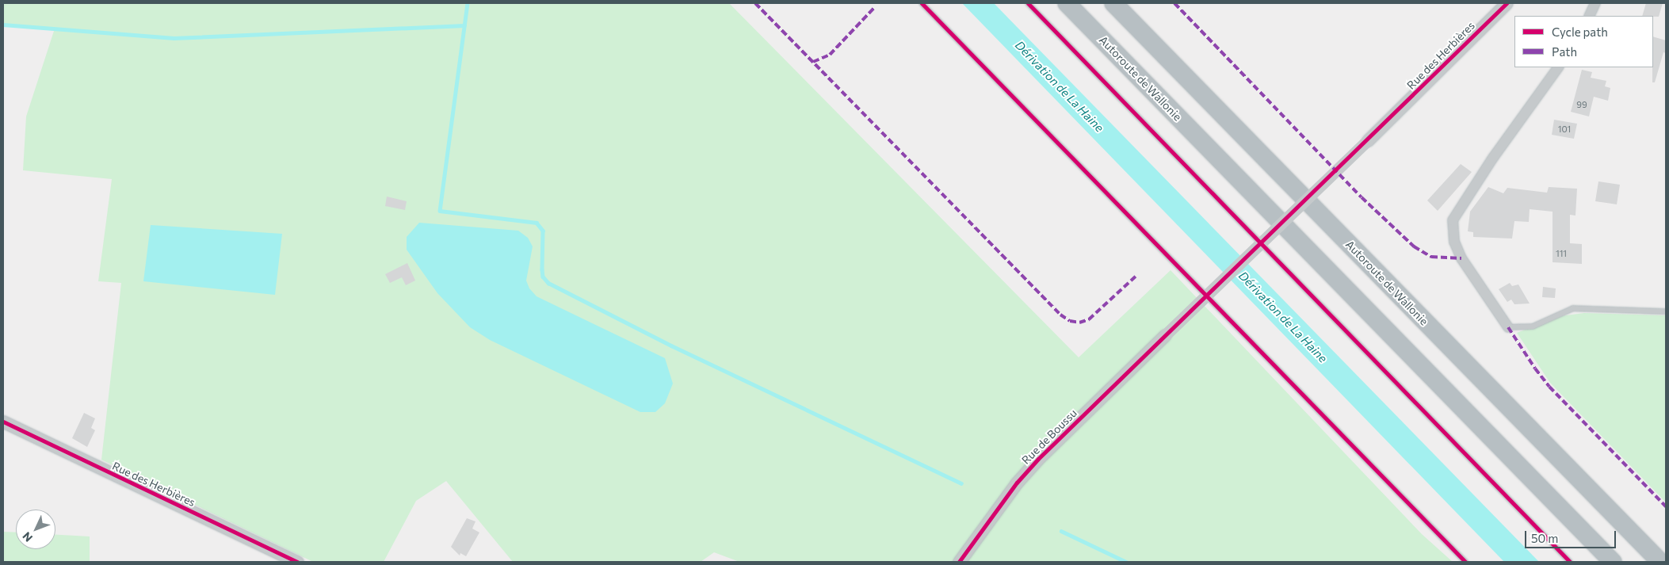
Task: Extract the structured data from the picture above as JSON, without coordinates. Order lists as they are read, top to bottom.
{
  "streets": {
    "highway": ["Autoroute de Wallonie"],
    "street": ["Rue des Herbières", "Rue de Boussu"]
  },
  "crossings": [
    ["Rue des Herbières", "Rue de Boussu"]
  ],
  "water": ["Dérivation de La Haine"],
  "house_numbers": ["99", "101", "111"],
  "legend": ["Cycle path", "Path"],
  "scale_bar": "50 m",
  "north": "bottom left"
}
